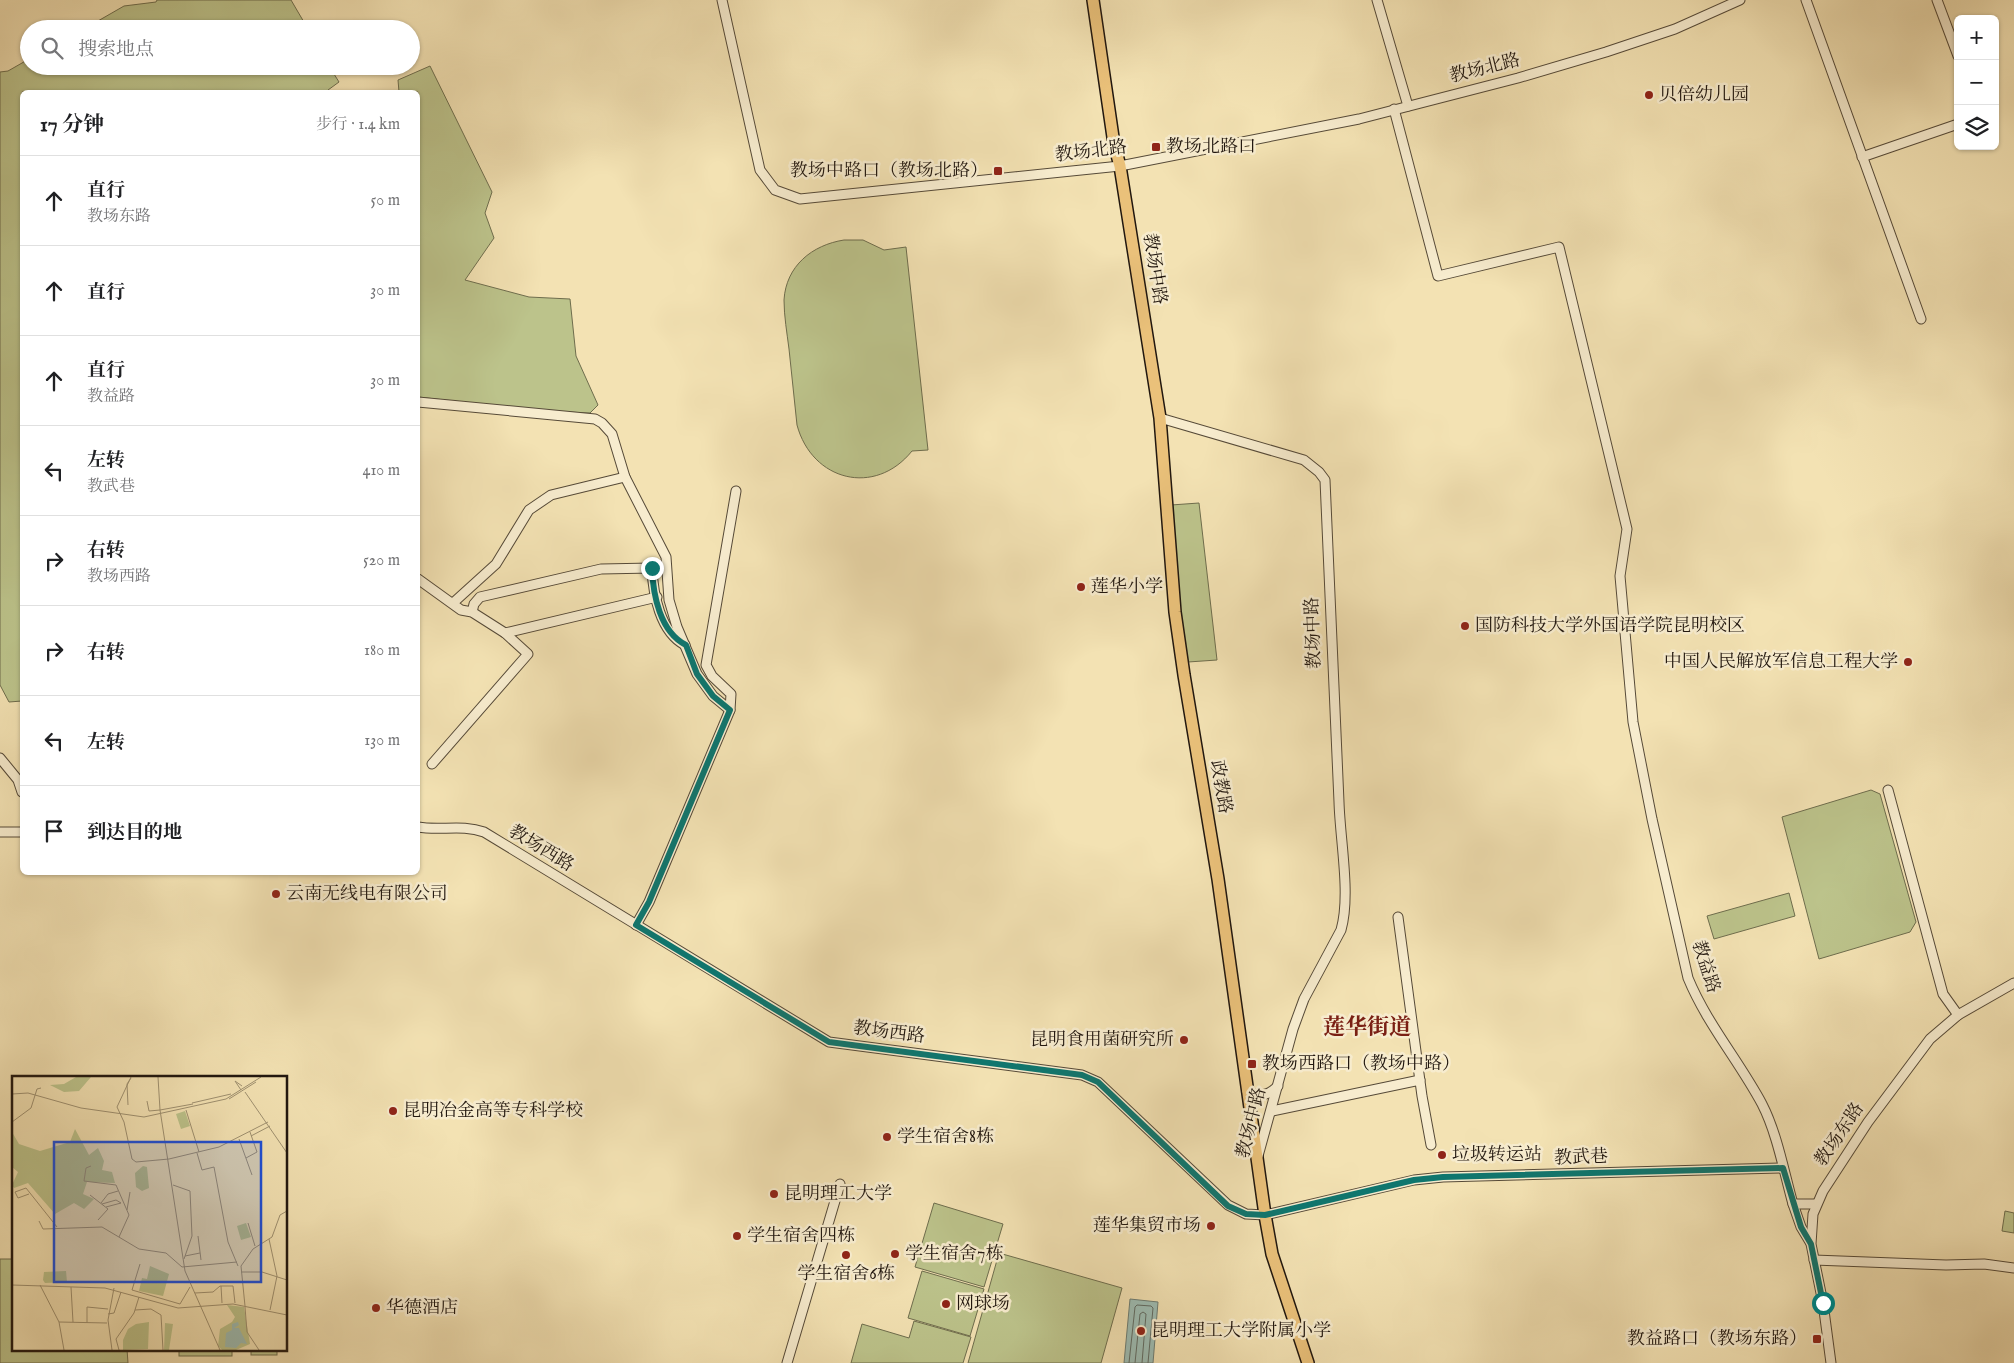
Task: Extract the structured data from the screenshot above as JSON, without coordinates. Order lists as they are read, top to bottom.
{
  "streets": {
    "main road": ["教场中路", "政教路"],
    "street": [
      "教场北路",
      "教场西路",
      "教益路",
      "教场东路",
      "教武巷"
    ]
  },
  "crossings": [
    ["教场北路", "教场中路"],
    ["教场北路", "教益路"],
    ["教场中路", "政教路"],
    ["教场中路", "教场西路"],
    ["教场中路", "教武巷"],
    ["教场西路", "教武巷"],
    ["教益路", "教场东路"],
    ["教益路", "教武巷"]
  ],
  "districts": ["莲华街道"],
  "places": {
    "other": [
      "贝倍幼儿园",
      "莲华小学",
      "国防科技大学外国语学院昆明校区",
      "中国人民解放军信息工程大学",
      "云南无线电有限公司",
      "昆明食用菌研究所",
      "昆明冶金高等专科学校",
      "学生宿舍8栋",
      "垃圾转运站",
      "昆明理工大学",
      "莲华集贸市场",
      "学生宿舍四栋",
      "学生宿舍7栋",
      "学生宿舍6栋",
      "网球场",
      "华德酒店",
      "昆明理工大学附属小学"
    ],
    "transit": [
      "教场北路口",
      "教场中路口（教场北路）",
      "教场西路口（教场中路）",
      "教益路口（教场东路）"
    ]
  },
  "page": {
    "map_buttons": ["+", "−"],
    "search": "搜索地点",
    "heading": ["17 分钟", "步行 · 1.4 km"],
    "list": [
      ["直行", "教场东路", "50 m"],
      ["直行", "30 m"],
      ["直行", "教益路", "30 m"],
      ["左转", "教武巷", "410 m"],
      ["右转", "教场西路", "520 m"],
      ["右转", "180 m"],
      ["左转", "130 m"],
      "到达目的地"
    ]
  }
}
